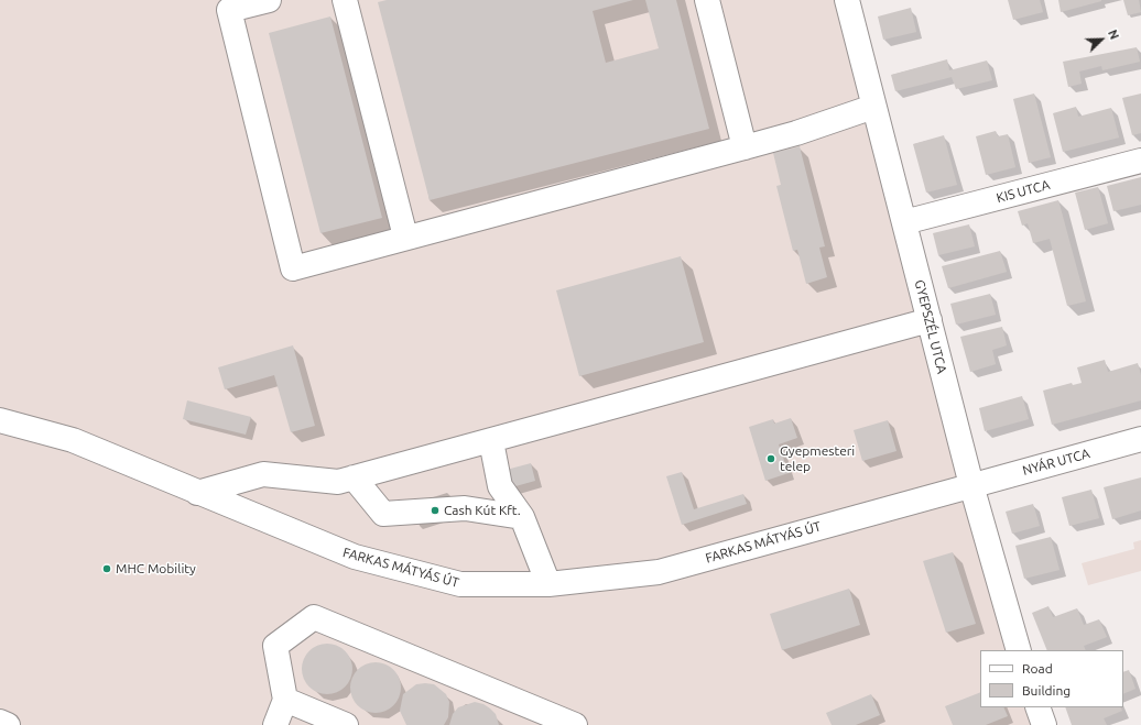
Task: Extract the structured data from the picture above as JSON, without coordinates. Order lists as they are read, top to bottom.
{
  "streets": {
    "street": [
      "KIS UTCA",
      "GYEPSZÉL UTCA",
      "NYÁR UTCA",
      "FARKAS MÁTYÁS ÚT"
    ]
  },
  "crossings": [
    ["KIS UTCA", "GYEPSZÉL UTCA"],
    ["GYEPSZÉL UTCA", "NYÁR UTCA"],
    ["GYEPSZÉL UTCA", "FARKAS MÁTYÁS ÚT"],
    ["NYÁR UTCA", "FARKAS MÁTYÁS ÚT"]
  ],
  "places": ["Gyepmesteri telep", "Cash Kút Kft.", "MHC Mobility"],
  "legend": ["Road", "Building"],
  "north": "top right"
}
